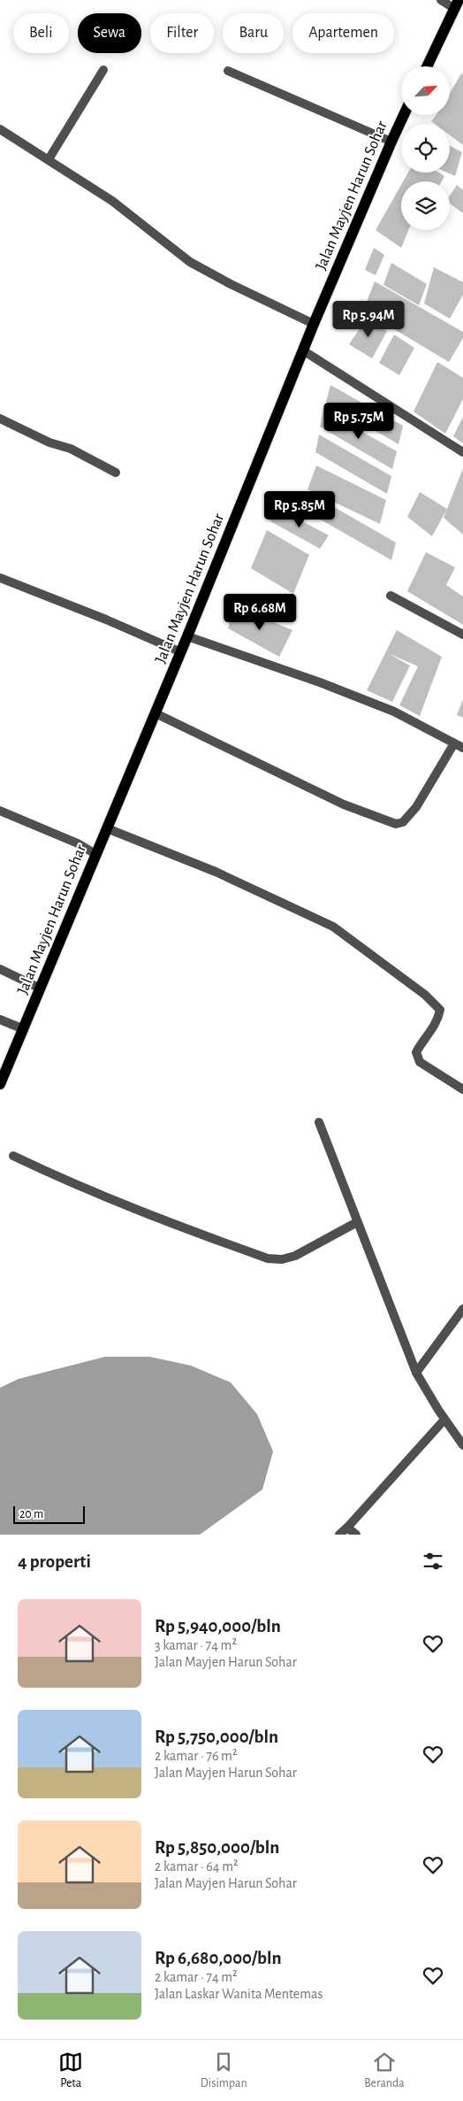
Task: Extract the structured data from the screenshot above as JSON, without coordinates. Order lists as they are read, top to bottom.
{
  "streets": {
    "main road": ["Jalan Mayjen Harun Sohar"]
  },
  "scale_bar": "20 m",
  "north": "top right",
  "page": {
    "chip": [
      "Beli",
      "Sewa",
      "Filter",
      "Baru",
      "Apartemen"
    ],
    "price": [
      "Rp 5.94M",
      "Rp 5.75M",
      "Rp 5.85M",
      "Rp 6.68M"
    ],
    "scale": "20 m",
    "heading": "4 properti",
    "list": [
      {
        "name": "Rp 5,940,000/bln",
        "note": "3 kamar · 74 m² · Jalan Mayjen Harun Sohar"
      },
      {
        "name": "Rp 5,750,000/bln",
        "note": "2 kamar · 76 m² · Jalan Mayjen Harun Sohar"
      },
      {
        "name": "Rp 5,850,000/bln",
        "note": "2 kamar · 64 m² · Jalan Mayjen Harun Sohar"
      },
      {
        "name": "Rp 6,680,000/bln",
        "note": "2 kamar · 74 m² · Jalan Laskar Wanita Mentemas"
      }
    ],
    "tabs": ["Peta", "Disimpan", "Beranda"]
  }
}
